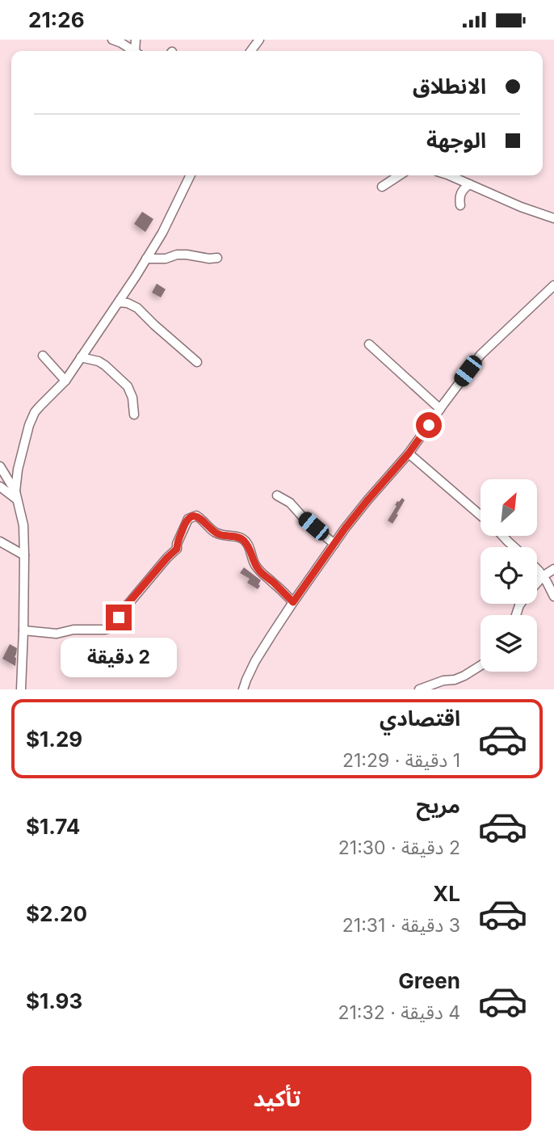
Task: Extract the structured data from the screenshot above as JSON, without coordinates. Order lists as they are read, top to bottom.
{
  "north": "top right",
  "page": {
    "status": "21:26",
    "banner": ["الانطلاق", "الوجهة"],
    "bubble": "2 دقيقة",
    "list": [
      {
        "name": "اقتصادي",
        "note": "1 دقيقة · 21:29",
        "value": "$1.29"
      },
      {
        "name": "مريح",
        "note": "2 دقيقة · 21:30",
        "value": "$1.74"
      },
      {
        "name": "XL",
        "note": "3 دقيقة · 21:31",
        "value": "$2.20"
      },
      {
        "name": "Green",
        "note": "4 دقيقة · 21:32",
        "value": "$1.93"
      }
    ],
    "buttons": "تأكيد"
  }
}
